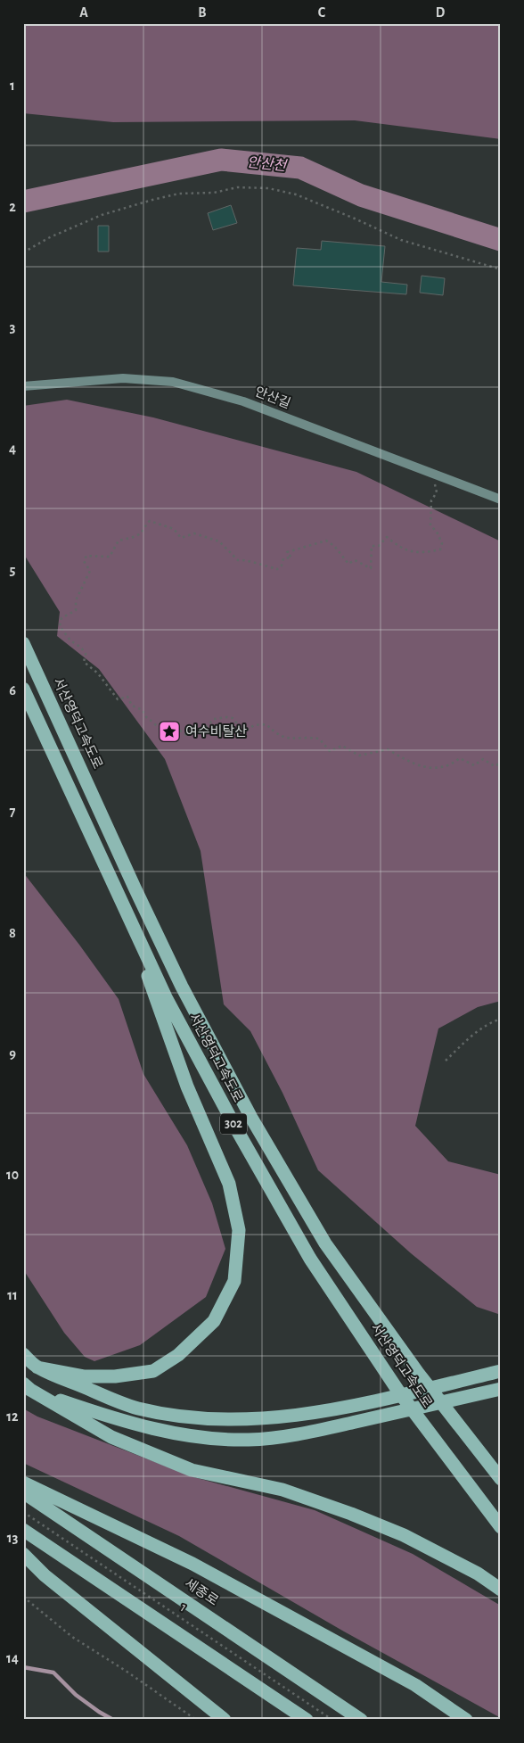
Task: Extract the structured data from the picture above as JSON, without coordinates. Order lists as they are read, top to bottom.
{
  "streets": {
    "highway": ["서산영덕고속도로", "302", "세종로"],
    "street": ["안산길"],
    "path": ["1"]
  },
  "water": ["안산천"],
  "places": {
    "place": ["여수비탈산"]
  },
  "grid": {
    "columns": [
      "A",
      "B",
      "C",
      "D"
    ],
    "rows": [
      "1",
      "2",
      "3",
      "4",
      "5",
      "6",
      "7",
      "8",
      "9",
      "10",
      "11",
      "12",
      "13",
      "14"
    ]
  }
}
